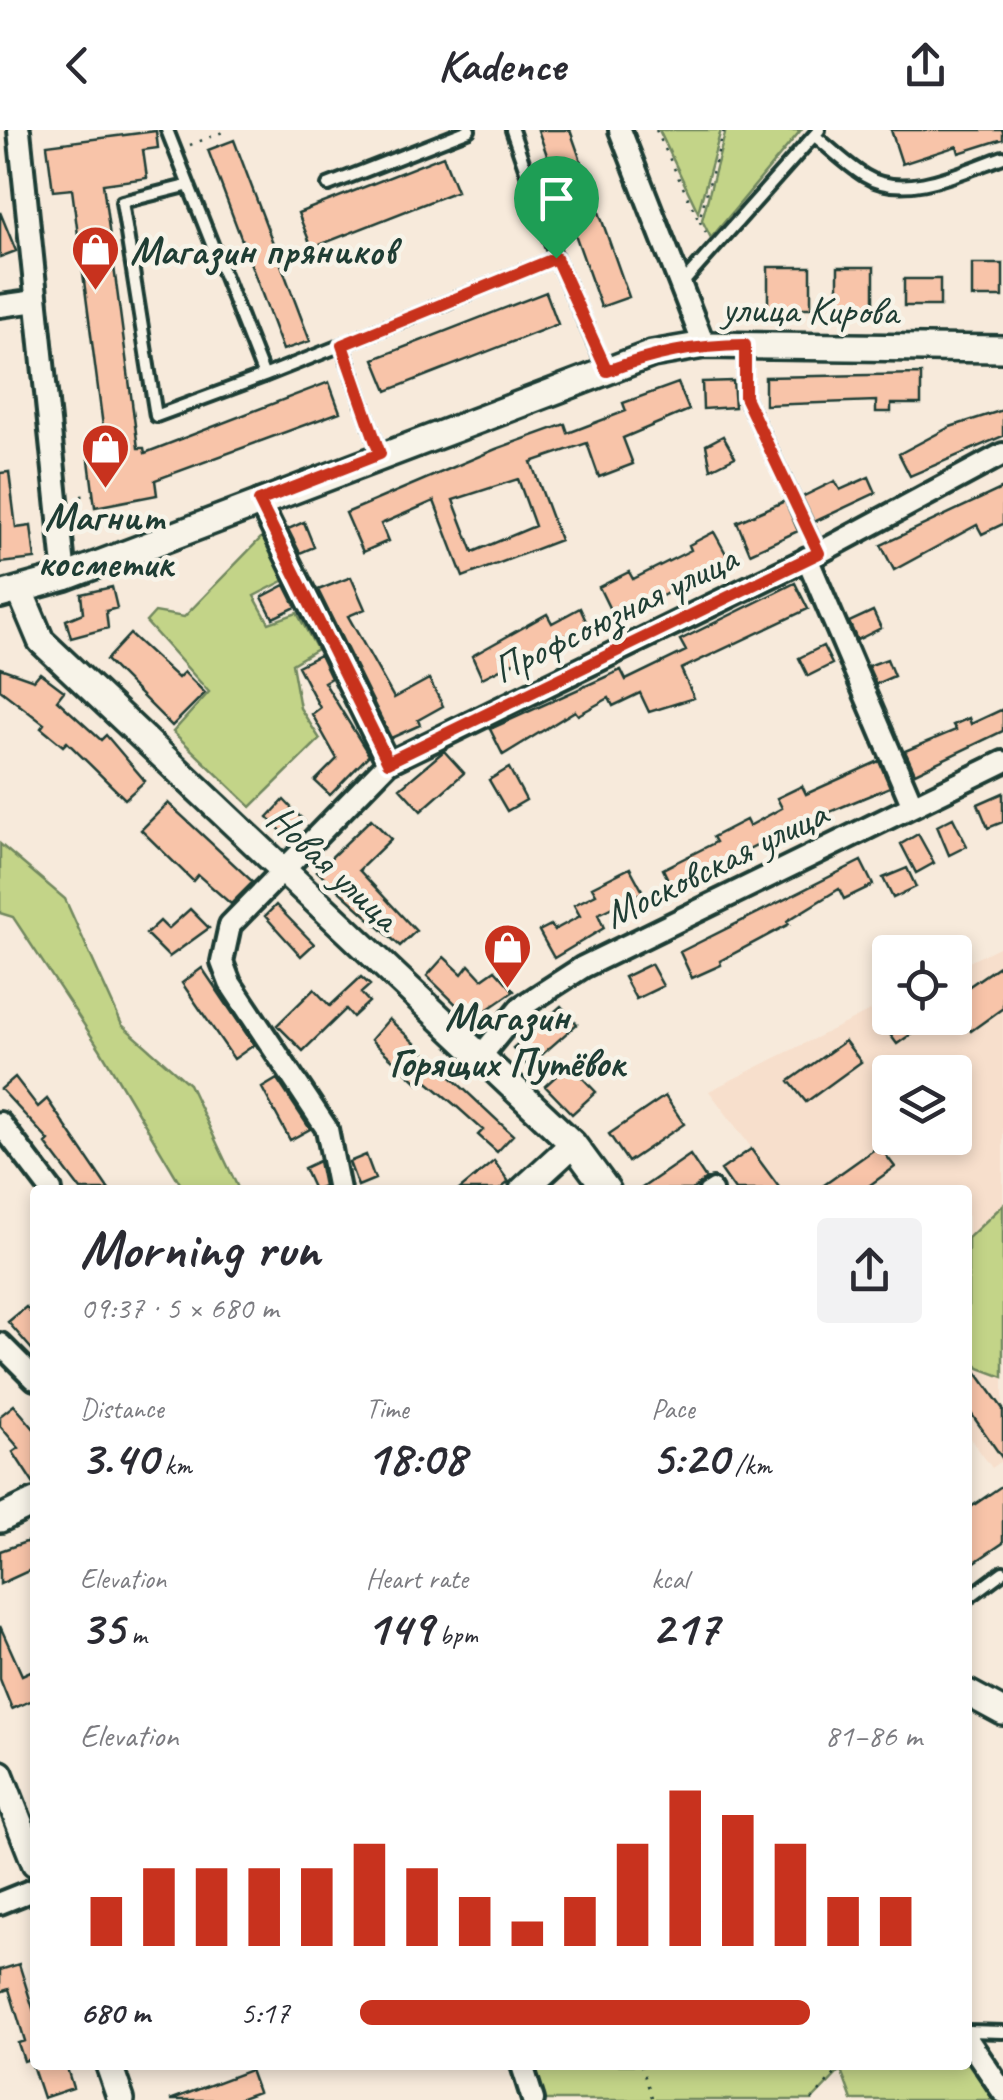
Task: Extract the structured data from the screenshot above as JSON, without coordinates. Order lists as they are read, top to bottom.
{
  "streets": {
    "street": [
      "улица Кирова",
      "Профсоюзная улица",
      "Московская улица",
      "Новая улица"
    ]
  },
  "crossings": [
    ["улица Кирова", "Новая улица"],
    ["Профсоюзная улица", "Новая улица"],
    ["Московская улица", "Новая улица"]
  ],
  "places": {
    "shop": ["Магазин пряников", "Магнит косметик", "Магазин Горящих Путёвок"]
  },
  "page": {
    "header": "Kadence",
    "heading": ["Morning run", "09:37 · 5 × 680 m"],
    "stats": [
      ["Distance", "3.40 km"],
      ["Time", "18:08"],
      ["Pace", "5:20 /km"],
      ["Elevation", "35 m"],
      ["Heart rate", "149 bpm"],
      ["kcal", "217"]
    ],
    "chart": ["Elevation", "81–86 m"],
    "list": [
      {
        "name": "680 m",
        "note": "5:17"
      }
    ]
  }
}
